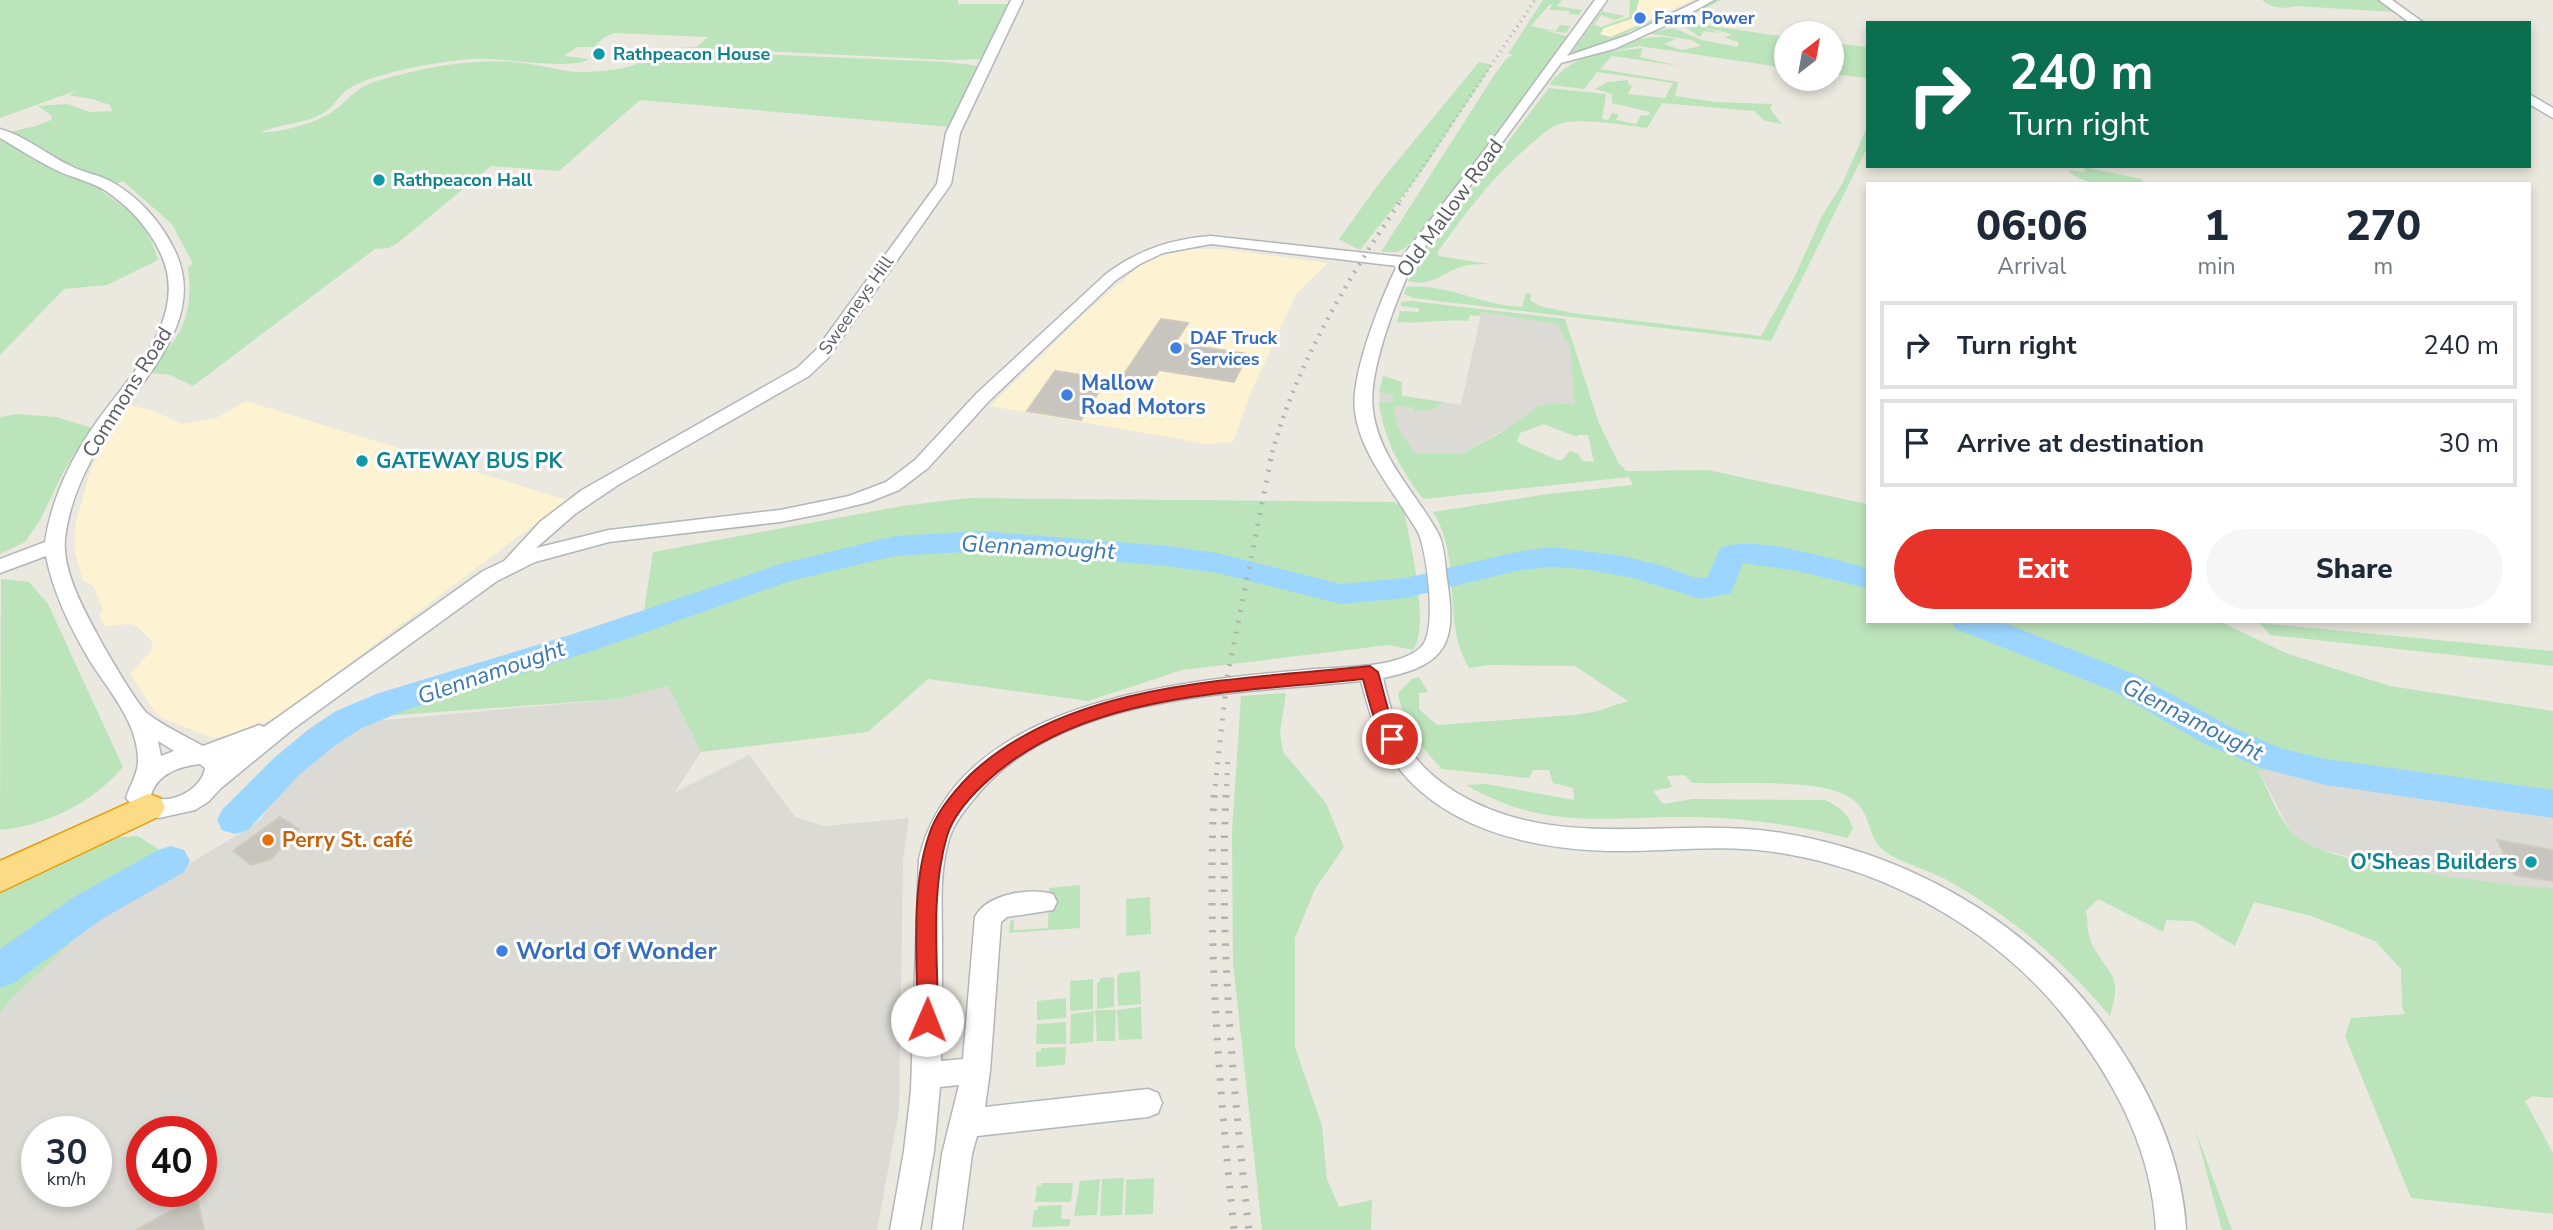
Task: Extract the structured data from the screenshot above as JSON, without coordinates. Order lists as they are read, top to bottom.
{
  "streets": {
    "street": ["Old Mallow Road", "Sweeneys Hill", "Commons Road"]
  },
  "water": ["Glennamought"],
  "places": [
    "Farm Power",
    "Rathpeacon House",
    "Rathpeacon Hall",
    "DAF Truck Services",
    "Mallow Road Motors",
    "GATEWAY BUS PK",
    "Perry St. café",
    "O'Sheas Builders",
    "World Of Wonder"
  ],
  "north": "top right",
  "page": {
    "turn": ["240 m", "Turn right"],
    "eta": [
      "06:06",
      "Arrival",
      "1",
      "min",
      "270",
      "m"
    ],
    "list": [
      {
        "name": "Turn right",
        "value": "240 m"
      },
      {
        "name": "Arrive at destination",
        "value": "30 m"
      }
    ],
    "buttons": ["Exit", "Share"],
    "speed": "30 km/h",
    "limit": "40"
  }
}
